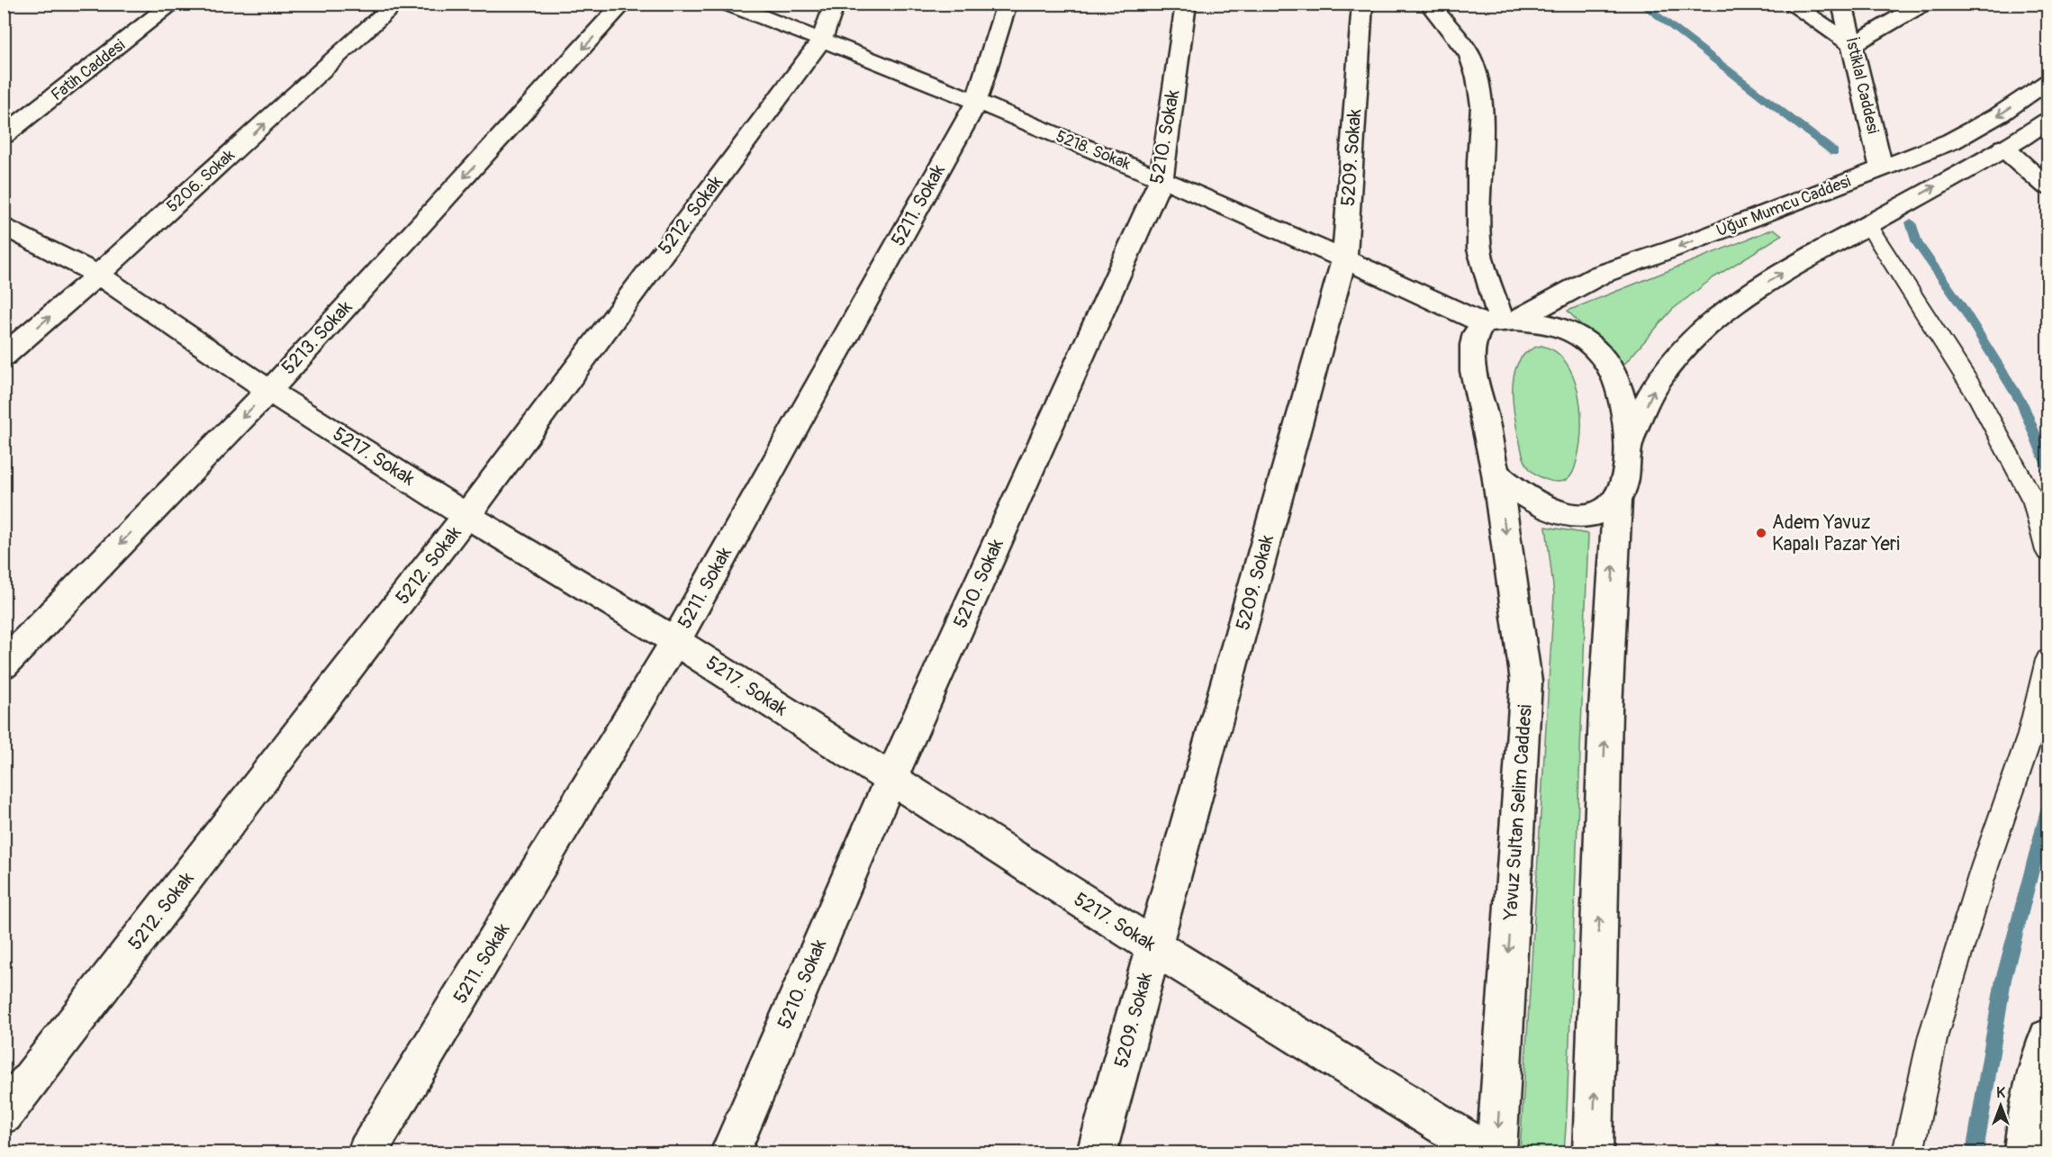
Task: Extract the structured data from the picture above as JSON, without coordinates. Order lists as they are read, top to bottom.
{
  "streets": {
    "street": [
      "Fatih Caddesi",
      "İstiklal Caddesi",
      "5210. Sokak",
      "5218. Sokak",
      "5209. Sokak",
      "5206. Sokak",
      "5211. Sokak",
      "Uğur Mumcu Caddesi",
      "5212. Sokak",
      "5213. Sokak",
      "5217. Sokak",
      "Yavuz Sultan Selim Caddesi"
    ]
  },
  "crossings": [
    ["İstiklal Caddesi", "Uğur Mumcu Caddesi"],
    ["5210. Sokak", "5218. Sokak"],
    ["5210. Sokak", "5217. Sokak"],
    ["5218. Sokak", "5209. Sokak"],
    ["5218. Sokak", "5211. Sokak"],
    ["5218. Sokak", "Uğur Mumcu Caddesi"],
    ["5218. Sokak", "5212. Sokak"],
    ["5218. Sokak", "Yavuz Sultan Selim Caddesi"],
    ["5209. Sokak", "5217. Sokak"],
    ["5206. Sokak", "5217. Sokak"],
    ["5211. Sokak", "5217. Sokak"],
    ["Uğur Mumcu Caddesi", "Yavuz Sultan Selim Caddesi"],
    ["5212. Sokak", "5217. Sokak"],
    ["5213. Sokak", "5217. Sokak"]
  ],
  "one_way": ["5206. Sokak", "5213. Sokak"],
  "places": ["Adem Yavuz Kapalı Pazar Yeri"],
  "north": "top"
}
